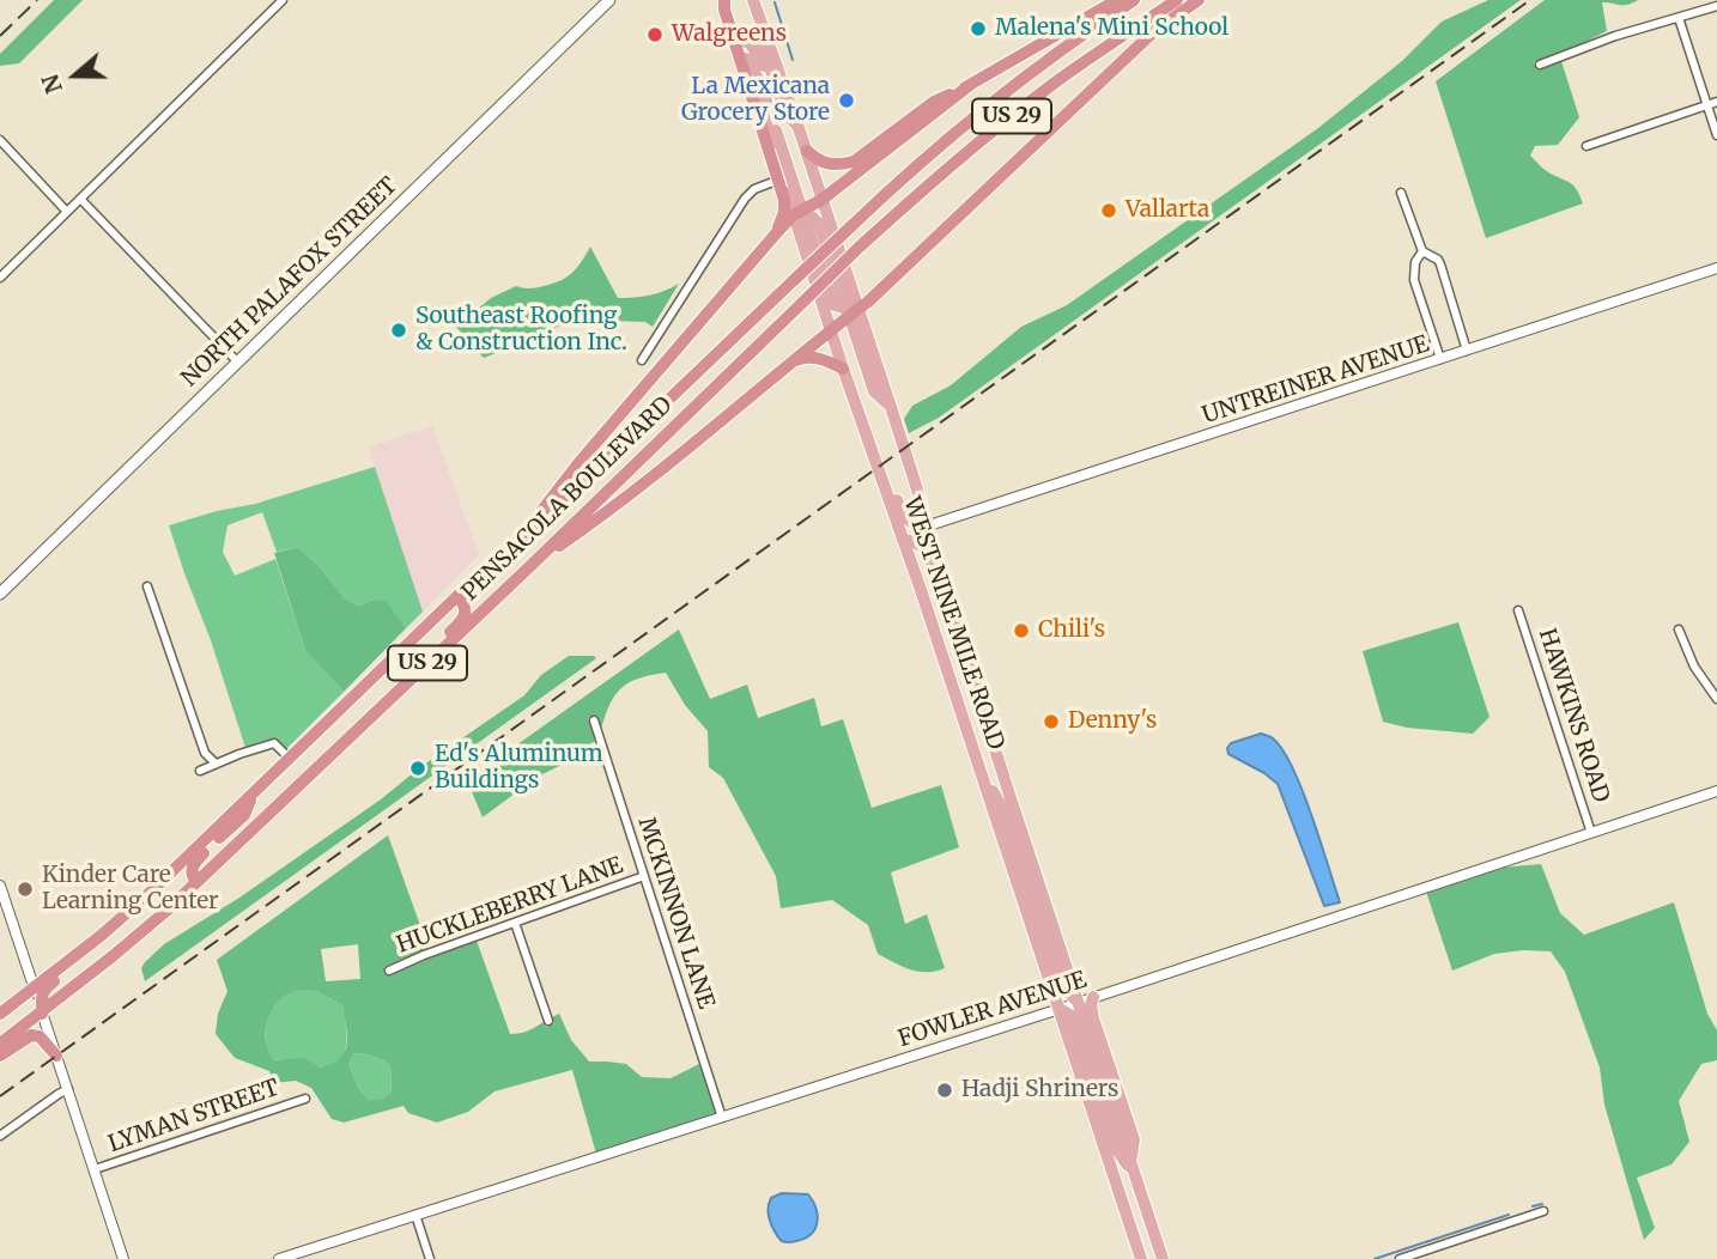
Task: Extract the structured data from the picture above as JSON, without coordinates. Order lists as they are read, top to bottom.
{
  "streets": {
    "highway": ["US 29", "PENSACOLA BOULEVARD"],
    "main road": ["NORTH PALAFOX STREET", "WEST NINE MILE ROAD"],
    "street": [
      "UNTREINER AVENUE",
      "HAWKINS ROAD",
      "HUCKLEBERRY LANE",
      "MCKINNON LANE",
      "FOWLER AVENUE",
      "LYMAN STREET"
    ]
  },
  "crossings": [
    ["UNTREINER AVENUE", "WEST NINE MILE ROAD"],
    ["WEST NINE MILE ROAD", "FOWLER AVENUE"],
    ["HAWKINS ROAD", "FOWLER AVENUE"],
    ["HUCKLEBERRY LANE", "MCKINNON LANE"],
    ["MCKINNON LANE", "FOWLER AVENUE"]
  ],
  "places": [
    "Malena's Mini School",
    "Walgreens",
    "La Mexicana Grocery Store",
    "Vallarta",
    "Southeast Roofing & Construction Inc.",
    "Chili's",
    "Denny's",
    "Ed's Aluminum Buildings",
    "Kinder Care Learning Center",
    "Hadji Shriners"
  ],
  "north": "left"
}
